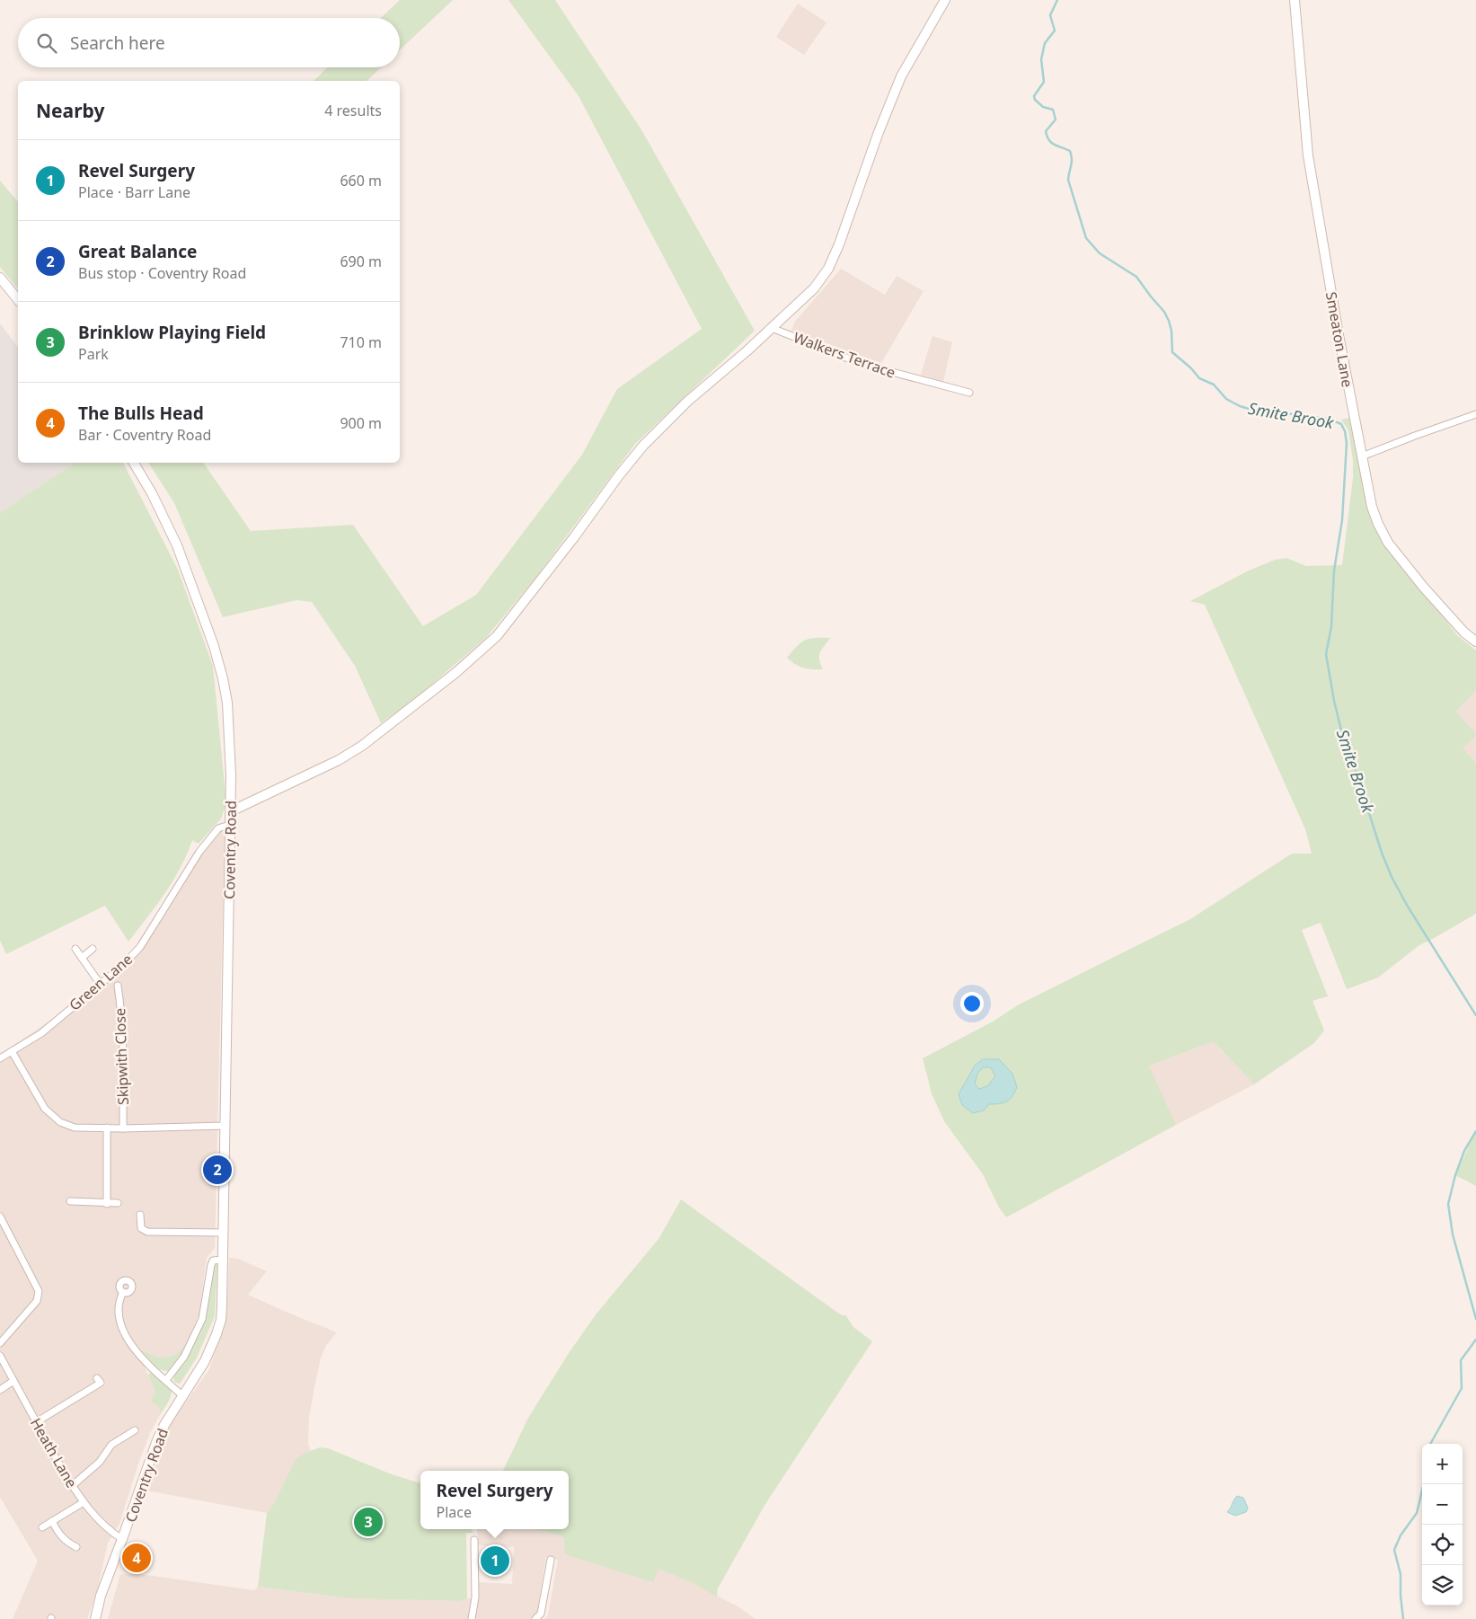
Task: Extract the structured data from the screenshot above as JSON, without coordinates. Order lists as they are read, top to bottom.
{
  "streets": {
    "main road": ["Smeaton Lane", "Coventry Road"],
    "street": [
      "Walkers Terrace",
      "Green Lane",
      "Skipwith Close",
      "Heath Lane"
    ]
  },
  "crossings": [
    ["Coventry Road", "Green Lane"],
    ["Coventry Road", "Heath Lane"]
  ],
  "water": ["Smite Brook"],
  "page": {
    "search": "Search here",
    "heading": ["Nearby", "4 results"],
    "list": [
      {
        "mark": "1",
        "name": "Revel Surgery",
        "note": "Place · Barr Lane",
        "value": "660 m"
      },
      {
        "mark": "2",
        "name": "Great Balance",
        "note": "Bus stop · Coventry Road",
        "value": "690 m"
      },
      {
        "mark": "3",
        "name": "Brinklow Playing Field",
        "note": "Park",
        "value": "710 m"
      },
      {
        "mark": "4",
        "name": "The Bulls Head",
        "note": "Bar · Coventry Road",
        "value": "900 m"
      }
    ],
    "pins": [
      "2",
      "3",
      "4",
      "1"
    ],
    "map_buttons": ["+", "−"],
    "popup": ["Revel Surgery", "Place"]
  }
}
